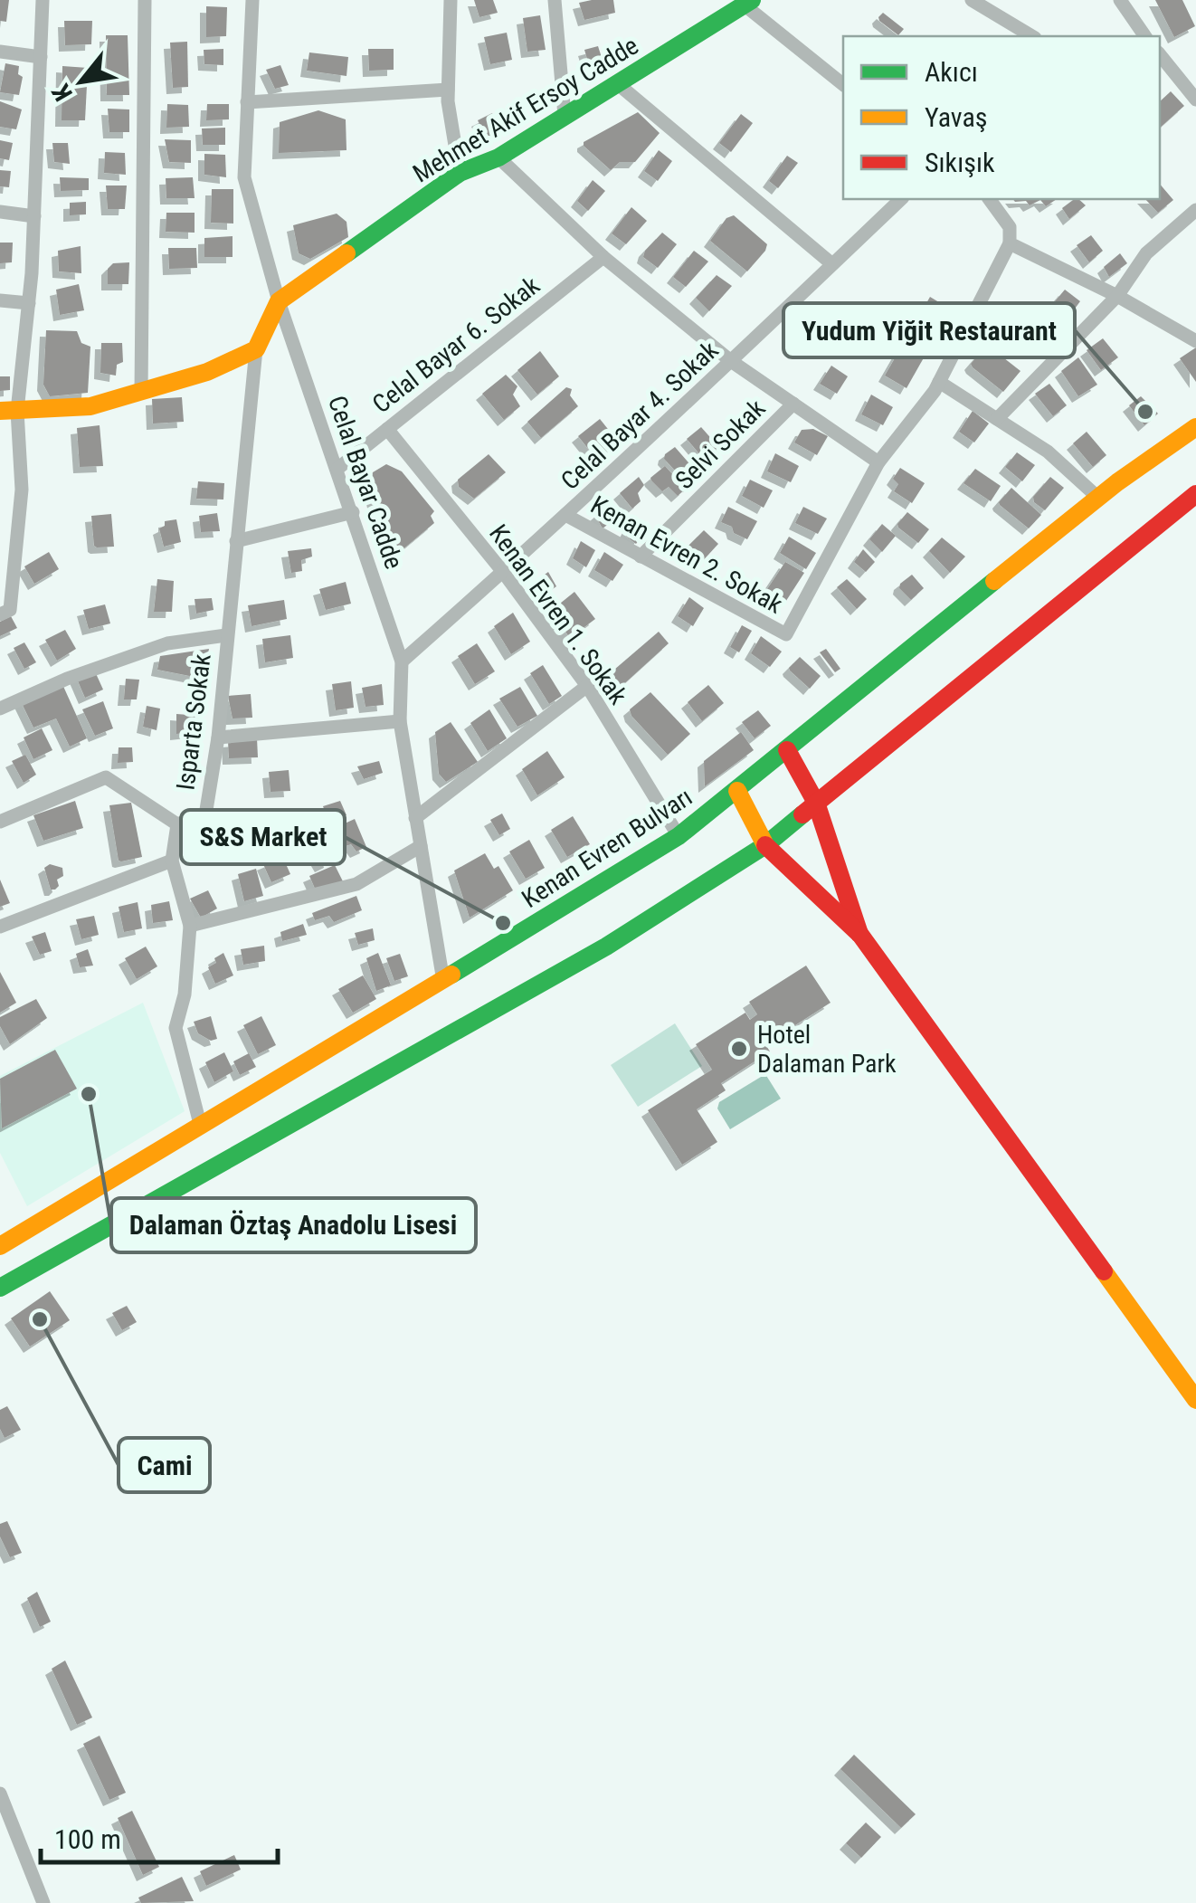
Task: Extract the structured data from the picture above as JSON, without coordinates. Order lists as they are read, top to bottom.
{
  "streets": {
    "main road": ["Mehmet Akif Ersoy Cadde", "Kenan Evren Bulvarı"],
    "street": [
      "Celal Bayar 6. Sokak",
      "Celal Bayar 4. Sokak",
      "Selvi Sokak",
      "Celal Bayar Cadde",
      "Kenan Evren 2. Sokak",
      "Kenan Evren 1. Sokak",
      "Isparta Sokak"
    ]
  },
  "crossings": [
    ["Mehmet Akif Ersoy Cadde", "Celal Bayar Cadde"],
    ["Celal Bayar 6. Sokak", "Celal Bayar Cadde"],
    ["Celal Bayar 6. Sokak", "Kenan Evren 1. Sokak"],
    ["Celal Bayar 4. Sokak", "Celal Bayar Cadde"],
    ["Celal Bayar 4. Sokak", "Kenan Evren 2. Sokak"],
    ["Celal Bayar 4. Sokak", "Kenan Evren 1. Sokak"],
    ["Selvi Sokak", "Kenan Evren 2. Sokak"],
    ["Celal Bayar Cadde", "Kenan Evren Bulvarı"],
    ["Kenan Evren 1. Sokak", "Kenan Evren Bulvarı"],
    ["Isparta Sokak", "Kenan Evren Bulvarı"]
  ],
  "places": [
    "Yudum Yiğit Restaurant",
    "S&S Market",
    "Hotel Dalaman Park",
    "Dalaman Öztaş Anadolu Lisesi",
    "Cami"
  ],
  "legend": ["Akıcı", "Yavaş", "Sıkışık"],
  "scale_bar": "100 m",
  "north": "bottom left"
}
